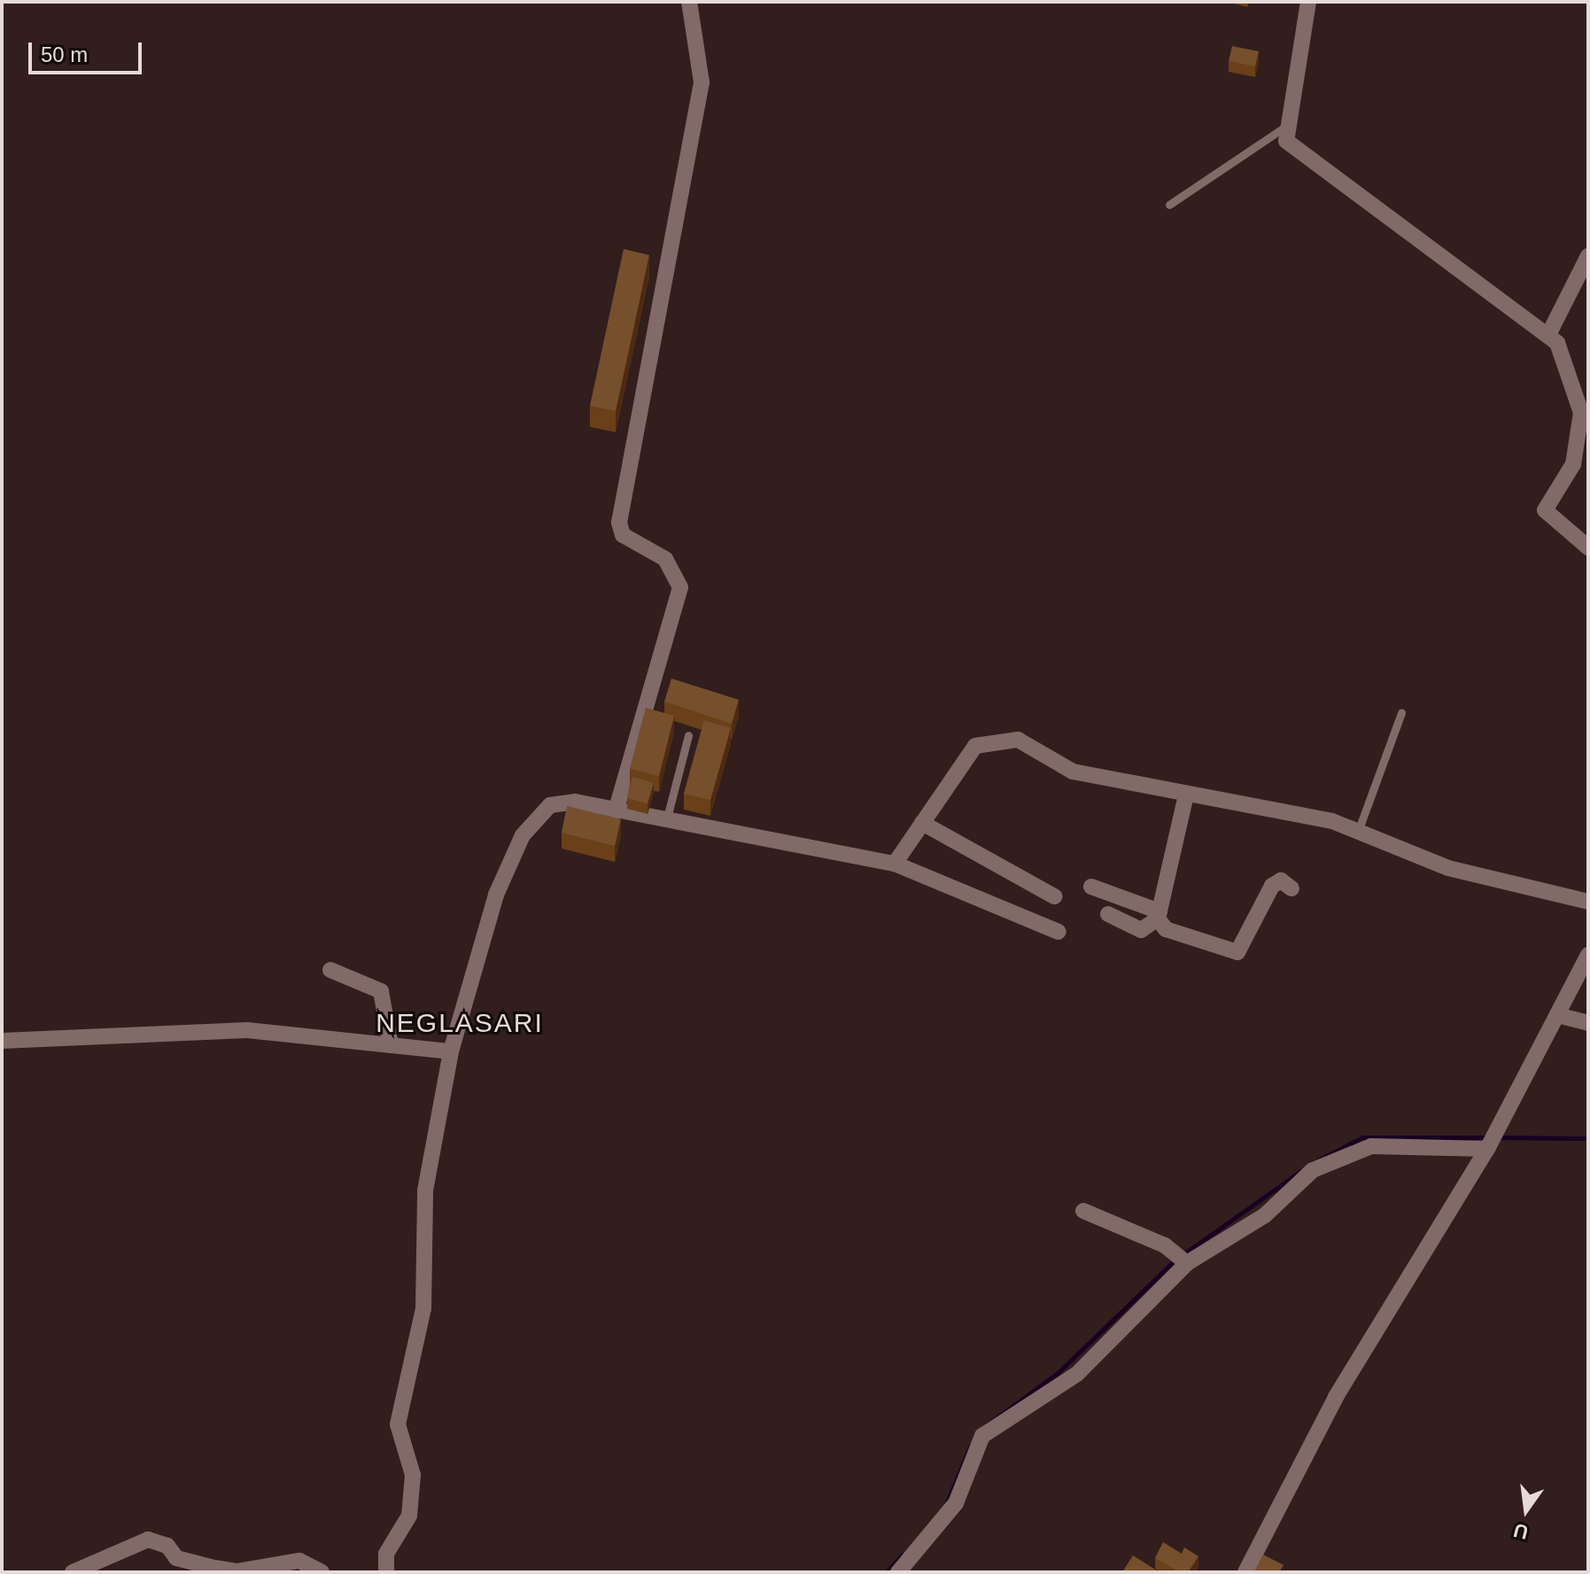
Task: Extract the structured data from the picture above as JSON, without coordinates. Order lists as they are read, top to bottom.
{
  "districts": ["NEGLASARI"],
  "scale_bar": "50 m",
  "north": "bottom"
}
